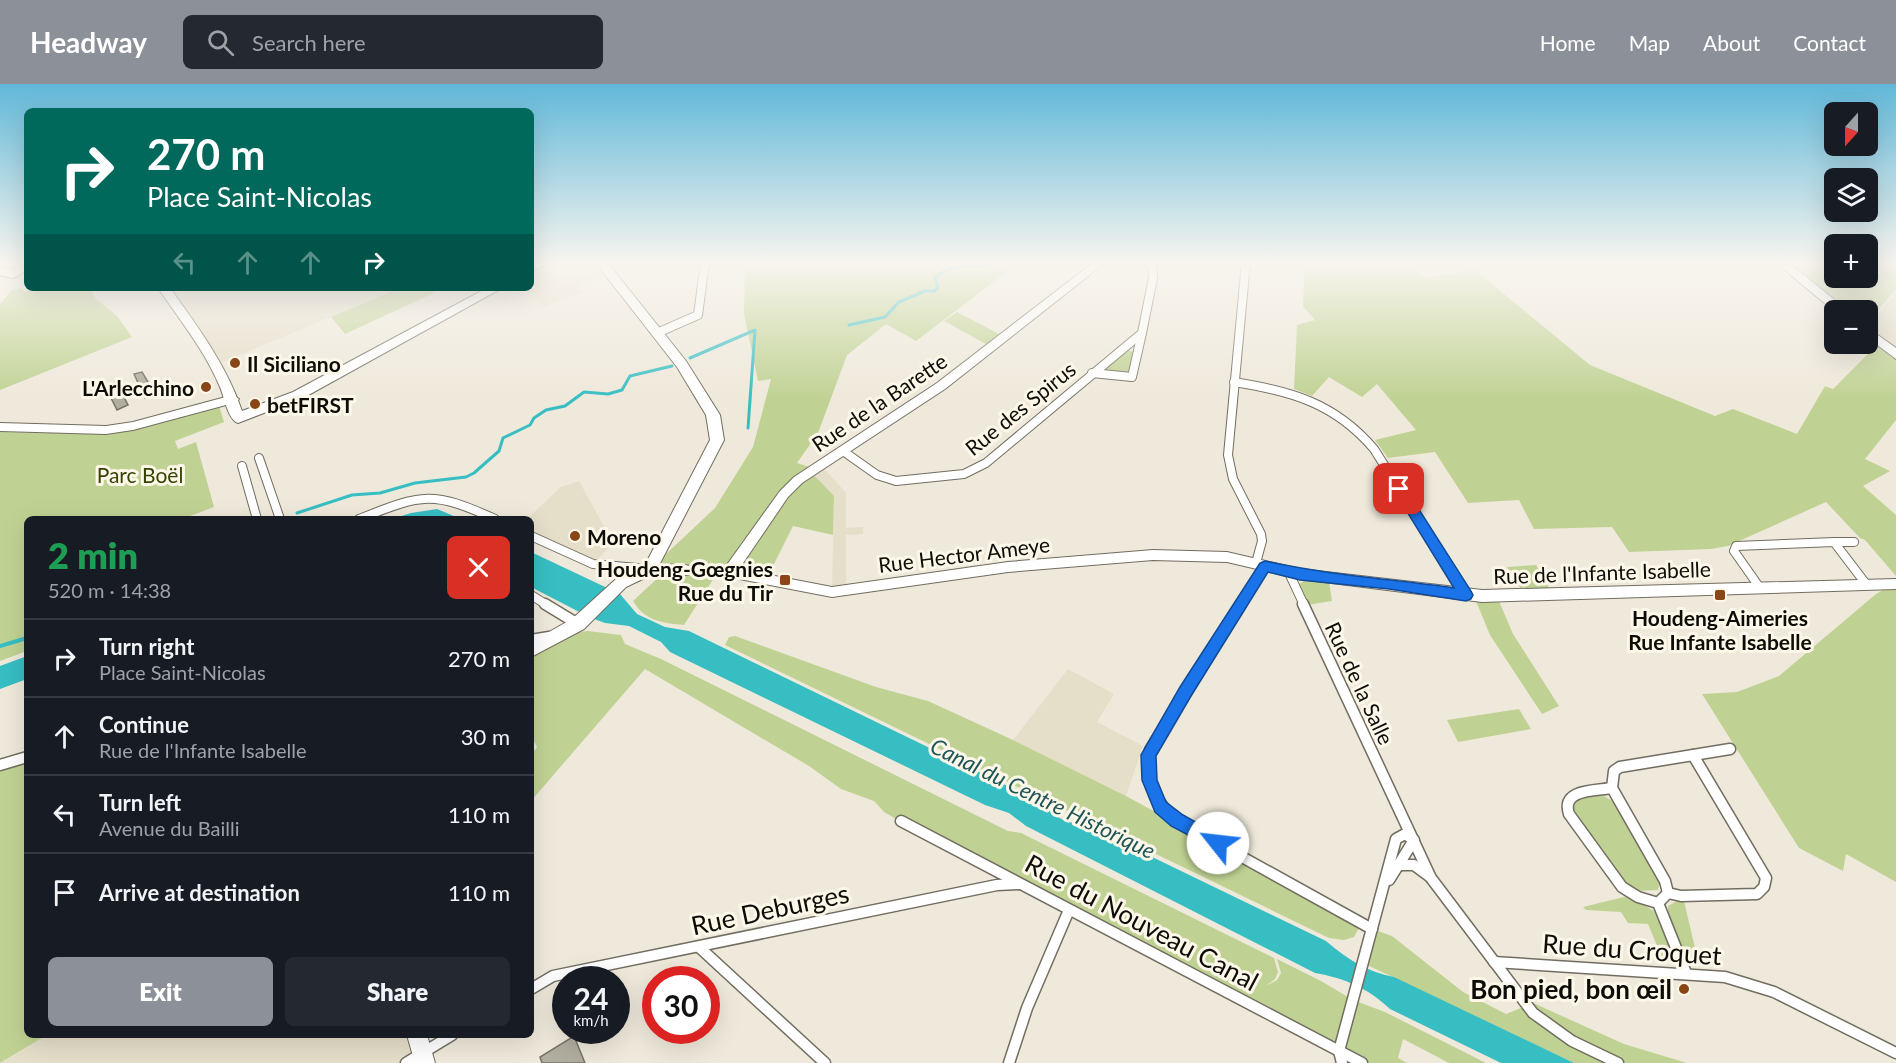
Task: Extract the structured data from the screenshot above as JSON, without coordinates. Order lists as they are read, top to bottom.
{
  "streets": {
    "street": [
      "Rue de la Barette",
      "Rue des Spirus",
      "Rue Hector Ameye",
      "Rue de l'Infante Isabelle",
      "Rue de la Salle",
      "Rue Deburges",
      "Rue du Nouveau Canal",
      "Rue du Croquet"
    ]
  },
  "crossings": [
    ["Rue de la Barette", "Rue des Spirus"],
    ["Rue de la Barette", "Rue Hector Ameye"],
    ["Rue Hector Ameye", "Rue de l'Infante Isabelle"],
    ["Rue de l'Infante Isabelle", "Rue de la Salle"],
    ["Rue Deburges", "Rue du Nouveau Canal"]
  ],
  "water": ["Canal du Centre Historique"],
  "parks": ["Parc Boël"],
  "places": {
    "other": [
      "Il Siciliano",
      "L'Arlecchino",
      "betFIRST",
      "Moreno",
      "Bon pied, bon œil"
    ],
    "transit": ["Houdeng-Gœgnies Rue du Tir", "Houdeng-Aimeries Rue Infante Isabelle"]
  },
  "north": "bottom",
  "page": {
    "header": "Headway",
    "search": "Search here",
    "nav": [
      "Home",
      "Map",
      "About",
      "Contact"
    ],
    "map_buttons": ["+", "−"],
    "turn": ["270 m", "Place Saint-Nicolas"],
    "heading": ["2 min", "520 m · 14:38"],
    "list": [
      {
        "name": "Turn right",
        "note": "Place Saint-Nicolas",
        "value": "270 m"
      },
      {
        "name": "Continue",
        "note": "Rue de l'Infante Isabelle",
        "value": "30 m"
      },
      {
        "name": "Turn left",
        "note": "Avenue du Bailli",
        "value": "110 m"
      },
      {
        "name": "Arrive at destination",
        "value": "110 m"
      }
    ],
    "buttons": ["Exit", "Share"],
    "speed": "24 km/h",
    "limit": "30"
  }
}
